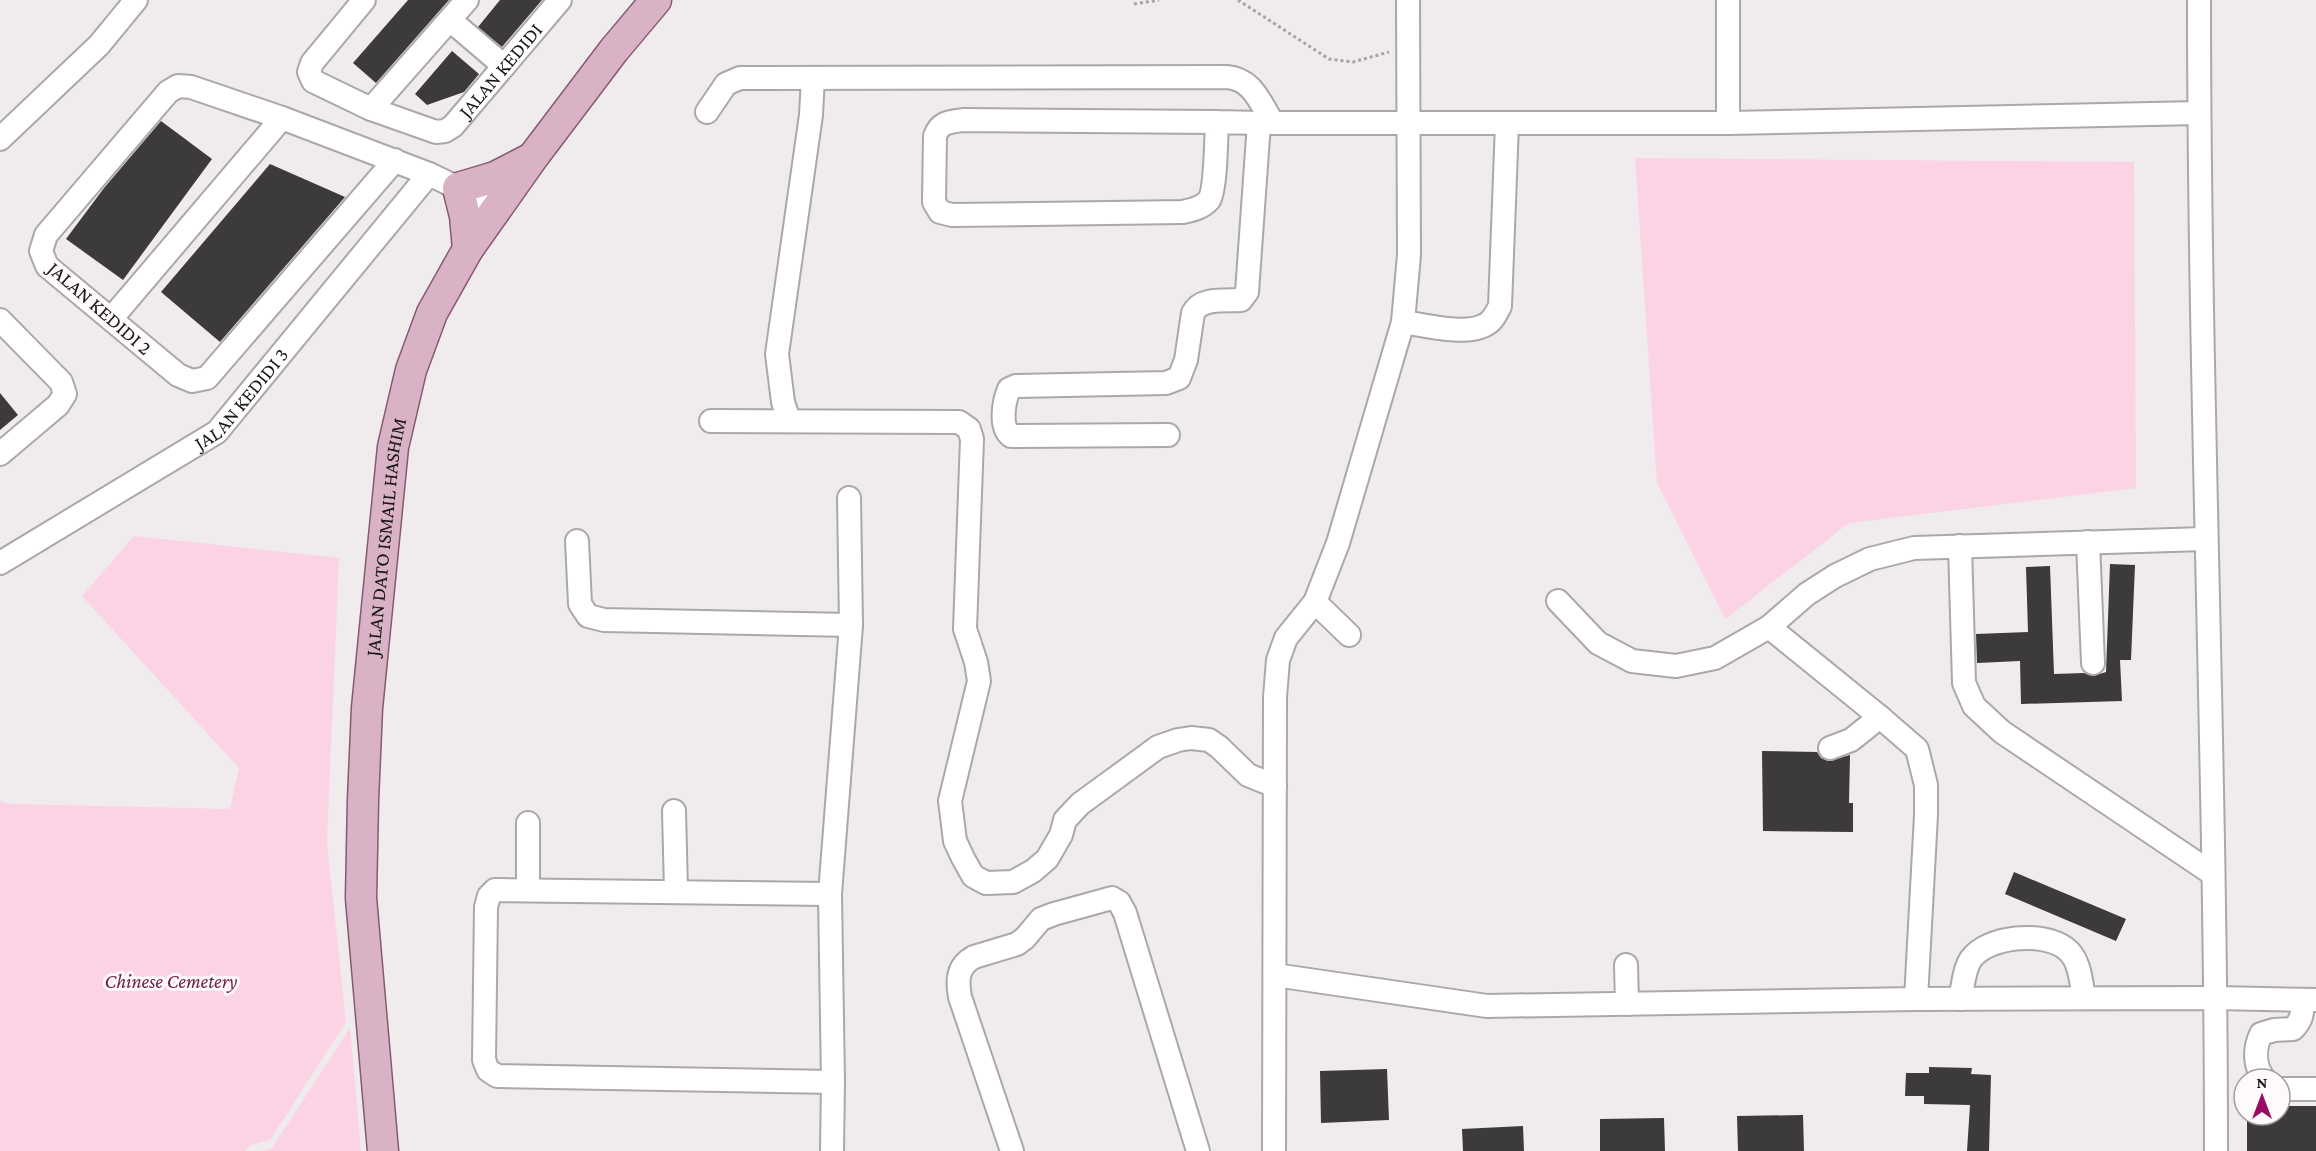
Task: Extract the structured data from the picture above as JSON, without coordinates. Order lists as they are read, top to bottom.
{
  "streets": {
    "main road": ["JALAN DATO ISMAIL HASHIM"],
    "street": ["JALAN KEDIDI", "JALAN KEDIDI 2", "JALAN KEDIDI 3"]
  },
  "crossings": [
    ["JALAN KEDIDI 2", "JALAN KEDIDI 3"],
    ["JALAN KEDIDI 2", "JALAN DATO ISMAIL HASHIM"]
  ],
  "parks": ["Chinese Cemetery"],
  "north": "top"
}
